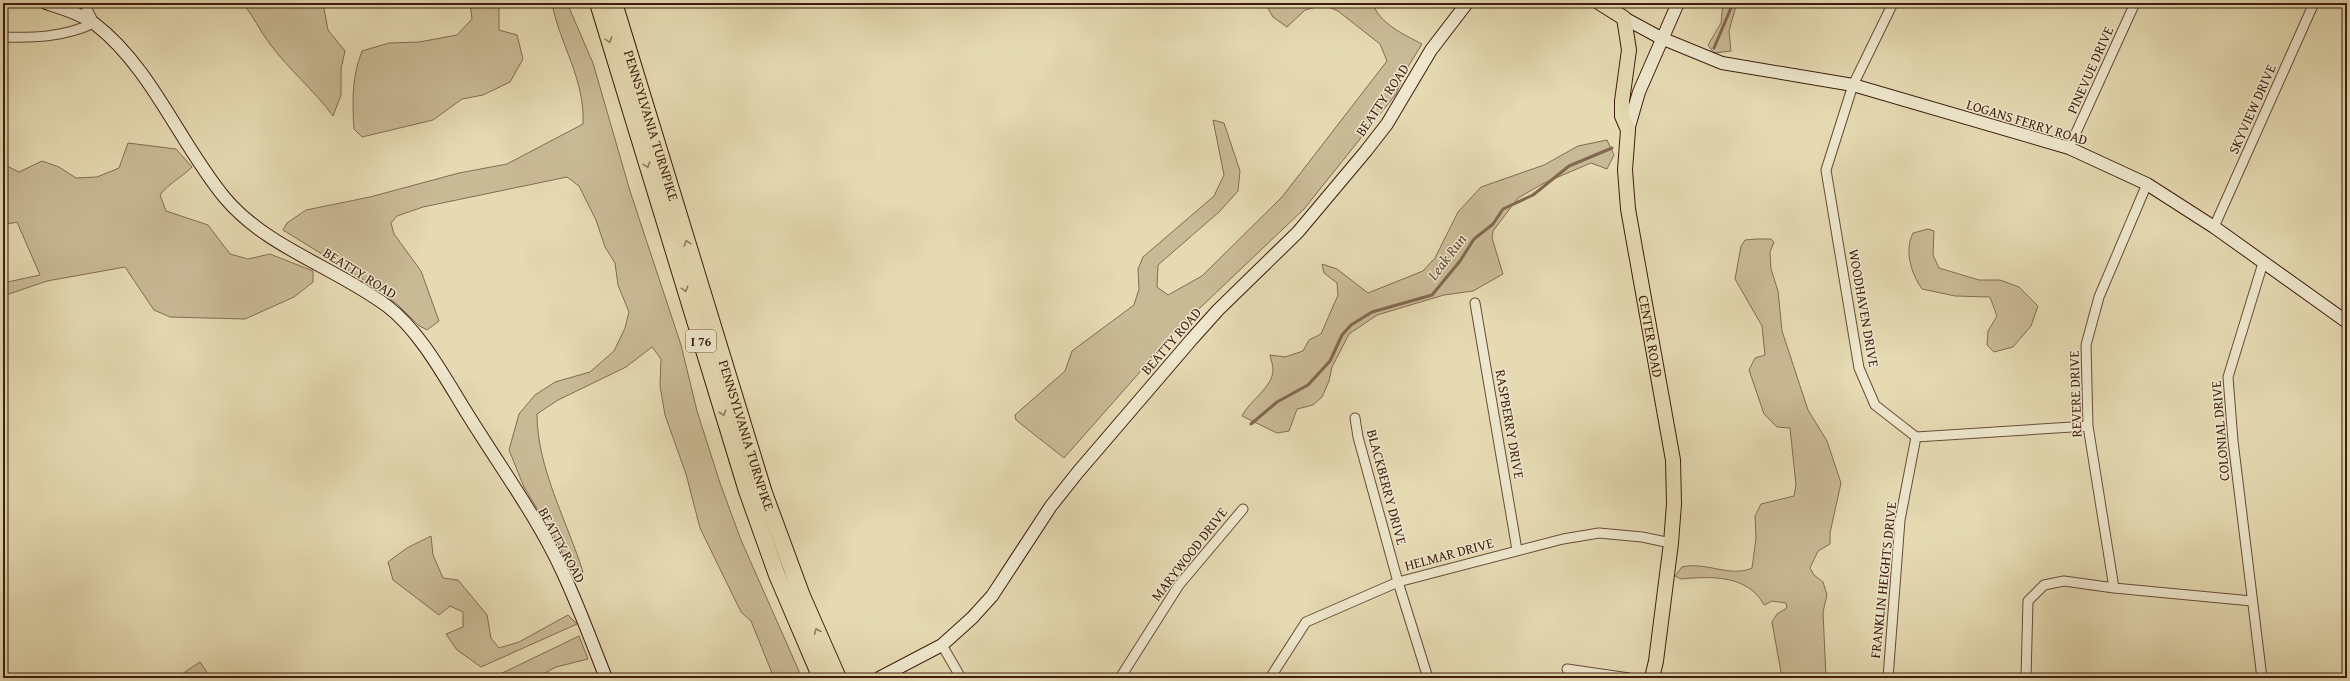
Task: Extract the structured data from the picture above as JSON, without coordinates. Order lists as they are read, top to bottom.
{
  "streets": {
    "highway": ["PENNSYLVANIA TURNPIKE", "I 76"],
    "main road": ["CENTER ROAD"],
    "street": [
      "PINEVUE DRIVE",
      "BEATTY ROAD",
      "SKYVIEW DRIVE",
      "LOGANS FERRY ROAD",
      "WOODHAVEN DRIVE",
      "REVERE DRIVE",
      "RASPBERRY DRIVE",
      "COLONIAL DRIVE",
      "BLACKBERRY DRIVE",
      "MARYWOOD DRIVE",
      "HELMAR DRIVE",
      "FRANKLIN HEIGHTS DRIVE"
    ]
  },
  "crossings": [
    ["PINEVUE DRIVE", "LOGANS FERRY ROAD"],
    ["SKYVIEW DRIVE", "LOGANS FERRY ROAD"],
    ["LOGANS FERRY ROAD", "WOODHAVEN DRIVE"],
    ["LOGANS FERRY ROAD", "CENTER ROAD"],
    ["LOGANS FERRY ROAD", "REVERE DRIVE"],
    ["LOGANS FERRY ROAD", "COLONIAL DRIVE"],
    ["WOODHAVEN DRIVE", "FRANKLIN HEIGHTS DRIVE"],
    ["CENTER ROAD", "HELMAR DRIVE"],
    ["RASPBERRY DRIVE", "HELMAR DRIVE"],
    ["BLACKBERRY DRIVE", "HELMAR DRIVE"]
  ],
  "water": ["Leak Run"]
}
